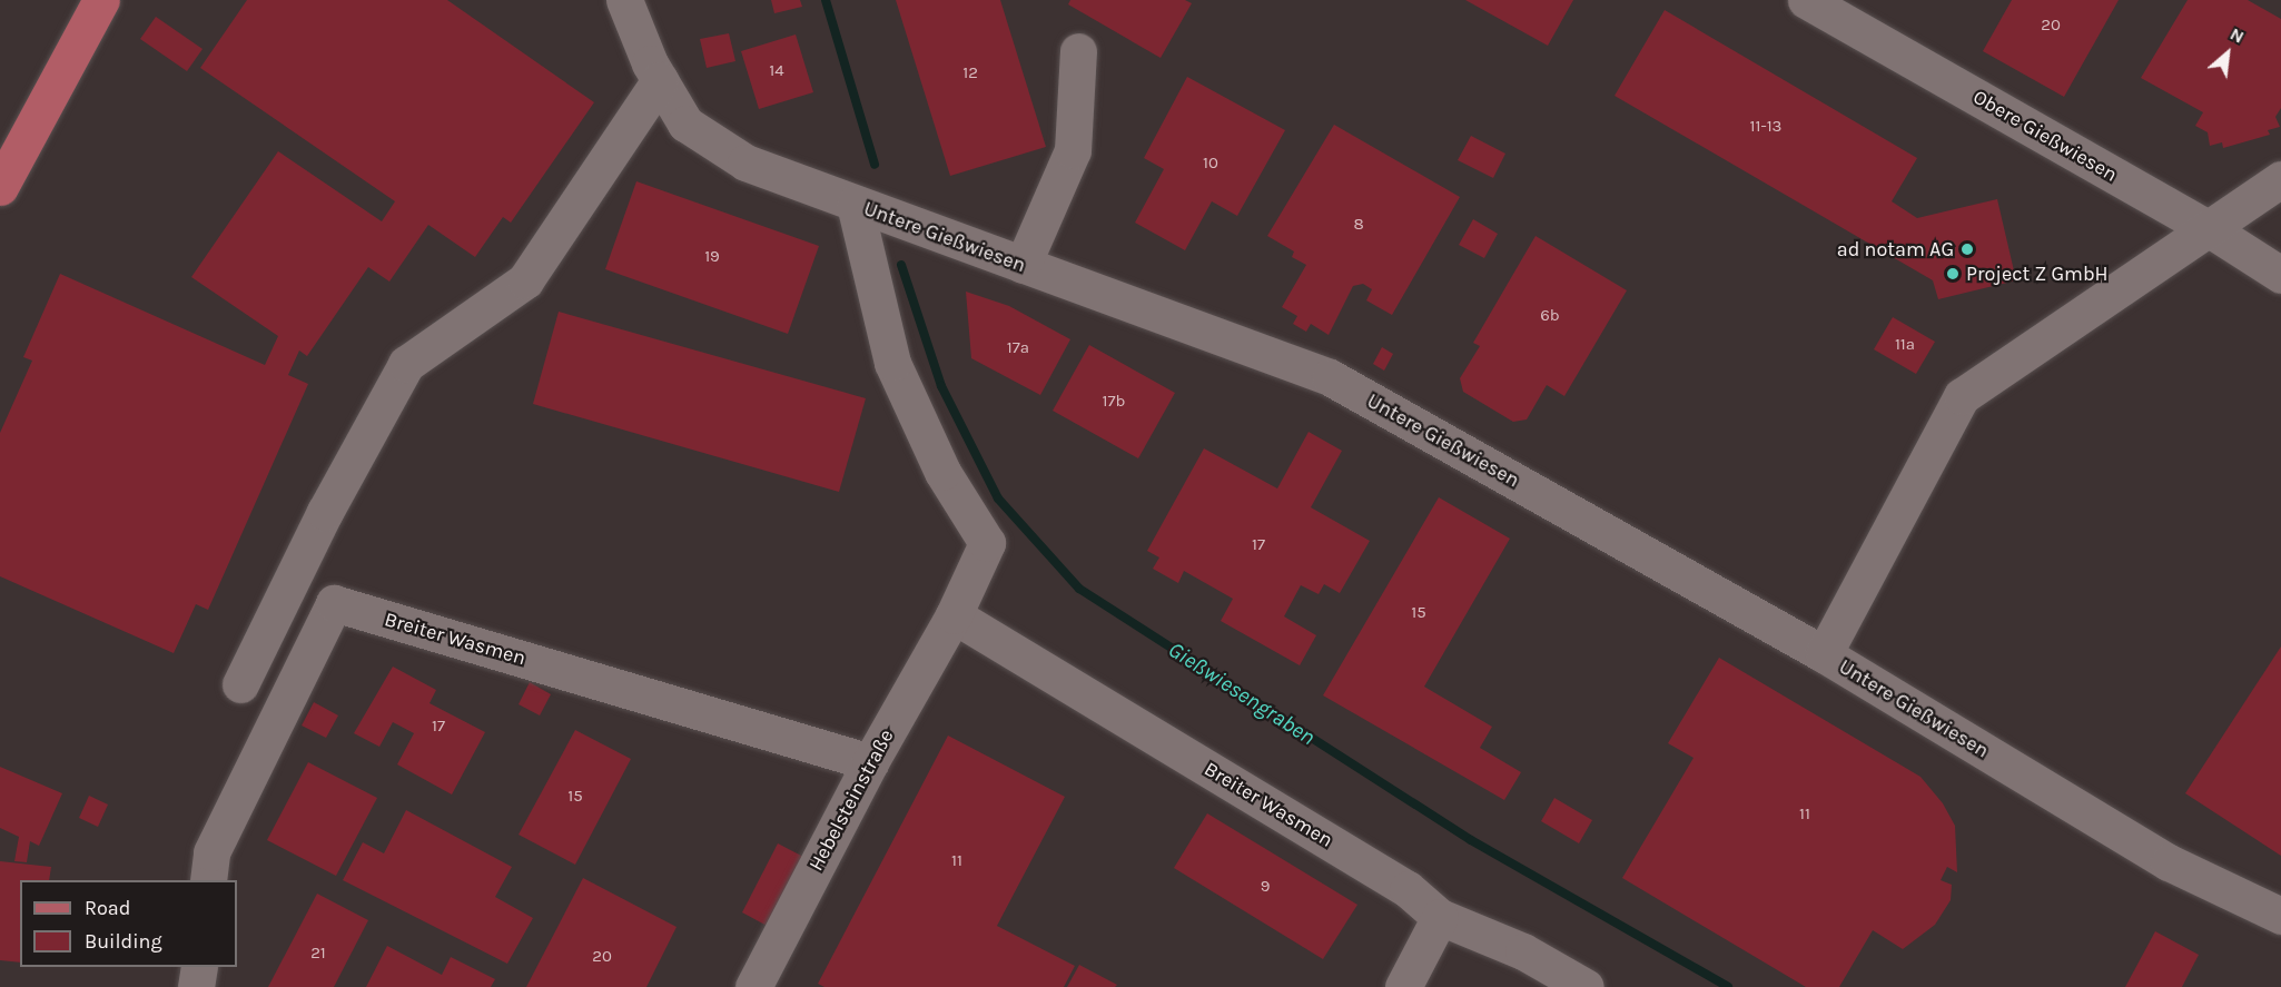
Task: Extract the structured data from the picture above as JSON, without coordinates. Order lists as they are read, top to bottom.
{
  "streets": {
    "street": [
      "Obere Gießwiesen",
      "Untere Gießwiesen",
      "Breiter Wasmen",
      "Hebelsteinstraße"
    ]
  },
  "crossings": [
    ["Untere Gießwiesen", "Hebelsteinstraße"],
    ["Breiter Wasmen", "Hebelsteinstraße"]
  ],
  "water": ["Gießwiesengraben"],
  "places": ["ad notam AG", "Project Z GmbH"],
  "house_numbers": [
    "20",
    "14",
    "12",
    "11-13",
    "10",
    "8",
    "19",
    "6b",
    "11a",
    "17a",
    "17b",
    "17",
    "15",
    "17",
    "15",
    "11",
    "11",
    "9",
    "21",
    "20"
  ],
  "legend": ["Road", "Building"],
  "north": "top right"
}
